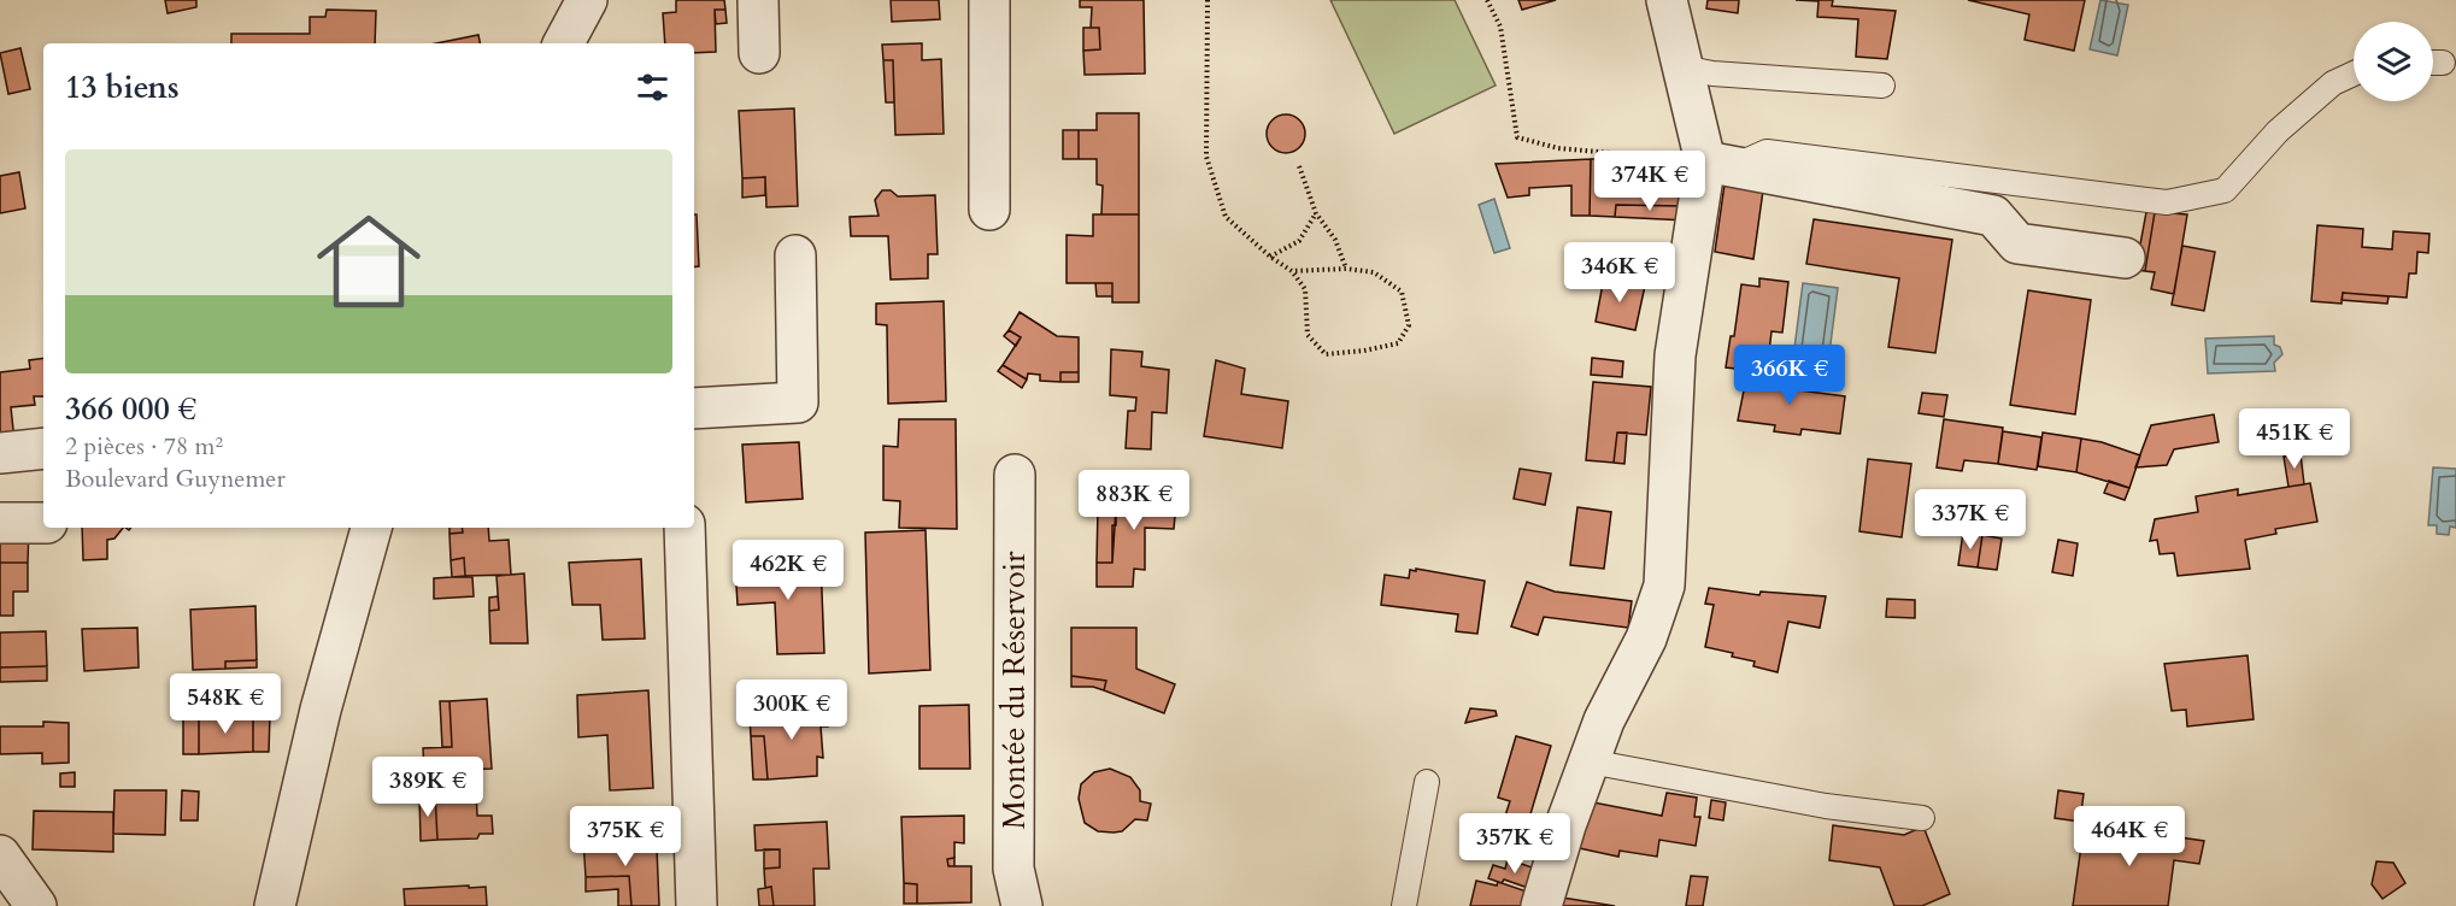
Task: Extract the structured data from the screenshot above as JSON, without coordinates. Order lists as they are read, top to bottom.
{
  "streets": {
    "street": ["Montée du Réservoir"]
  },
  "page": {
    "heading": "13 biens",
    "list": [
      {
        "name": "366 000 €",
        "note": "2 pièces · 78 m² · Boulevard Guynemer"
      }
    ],
    "price": [
      "374K €",
      "346K €",
      "366K €",
      "451K €",
      "883K €",
      "337K €",
      "462K €",
      "548K €",
      "300K €",
      "389K €",
      "375K €",
      "464K €",
      "357K €"
    ]
  }
}
